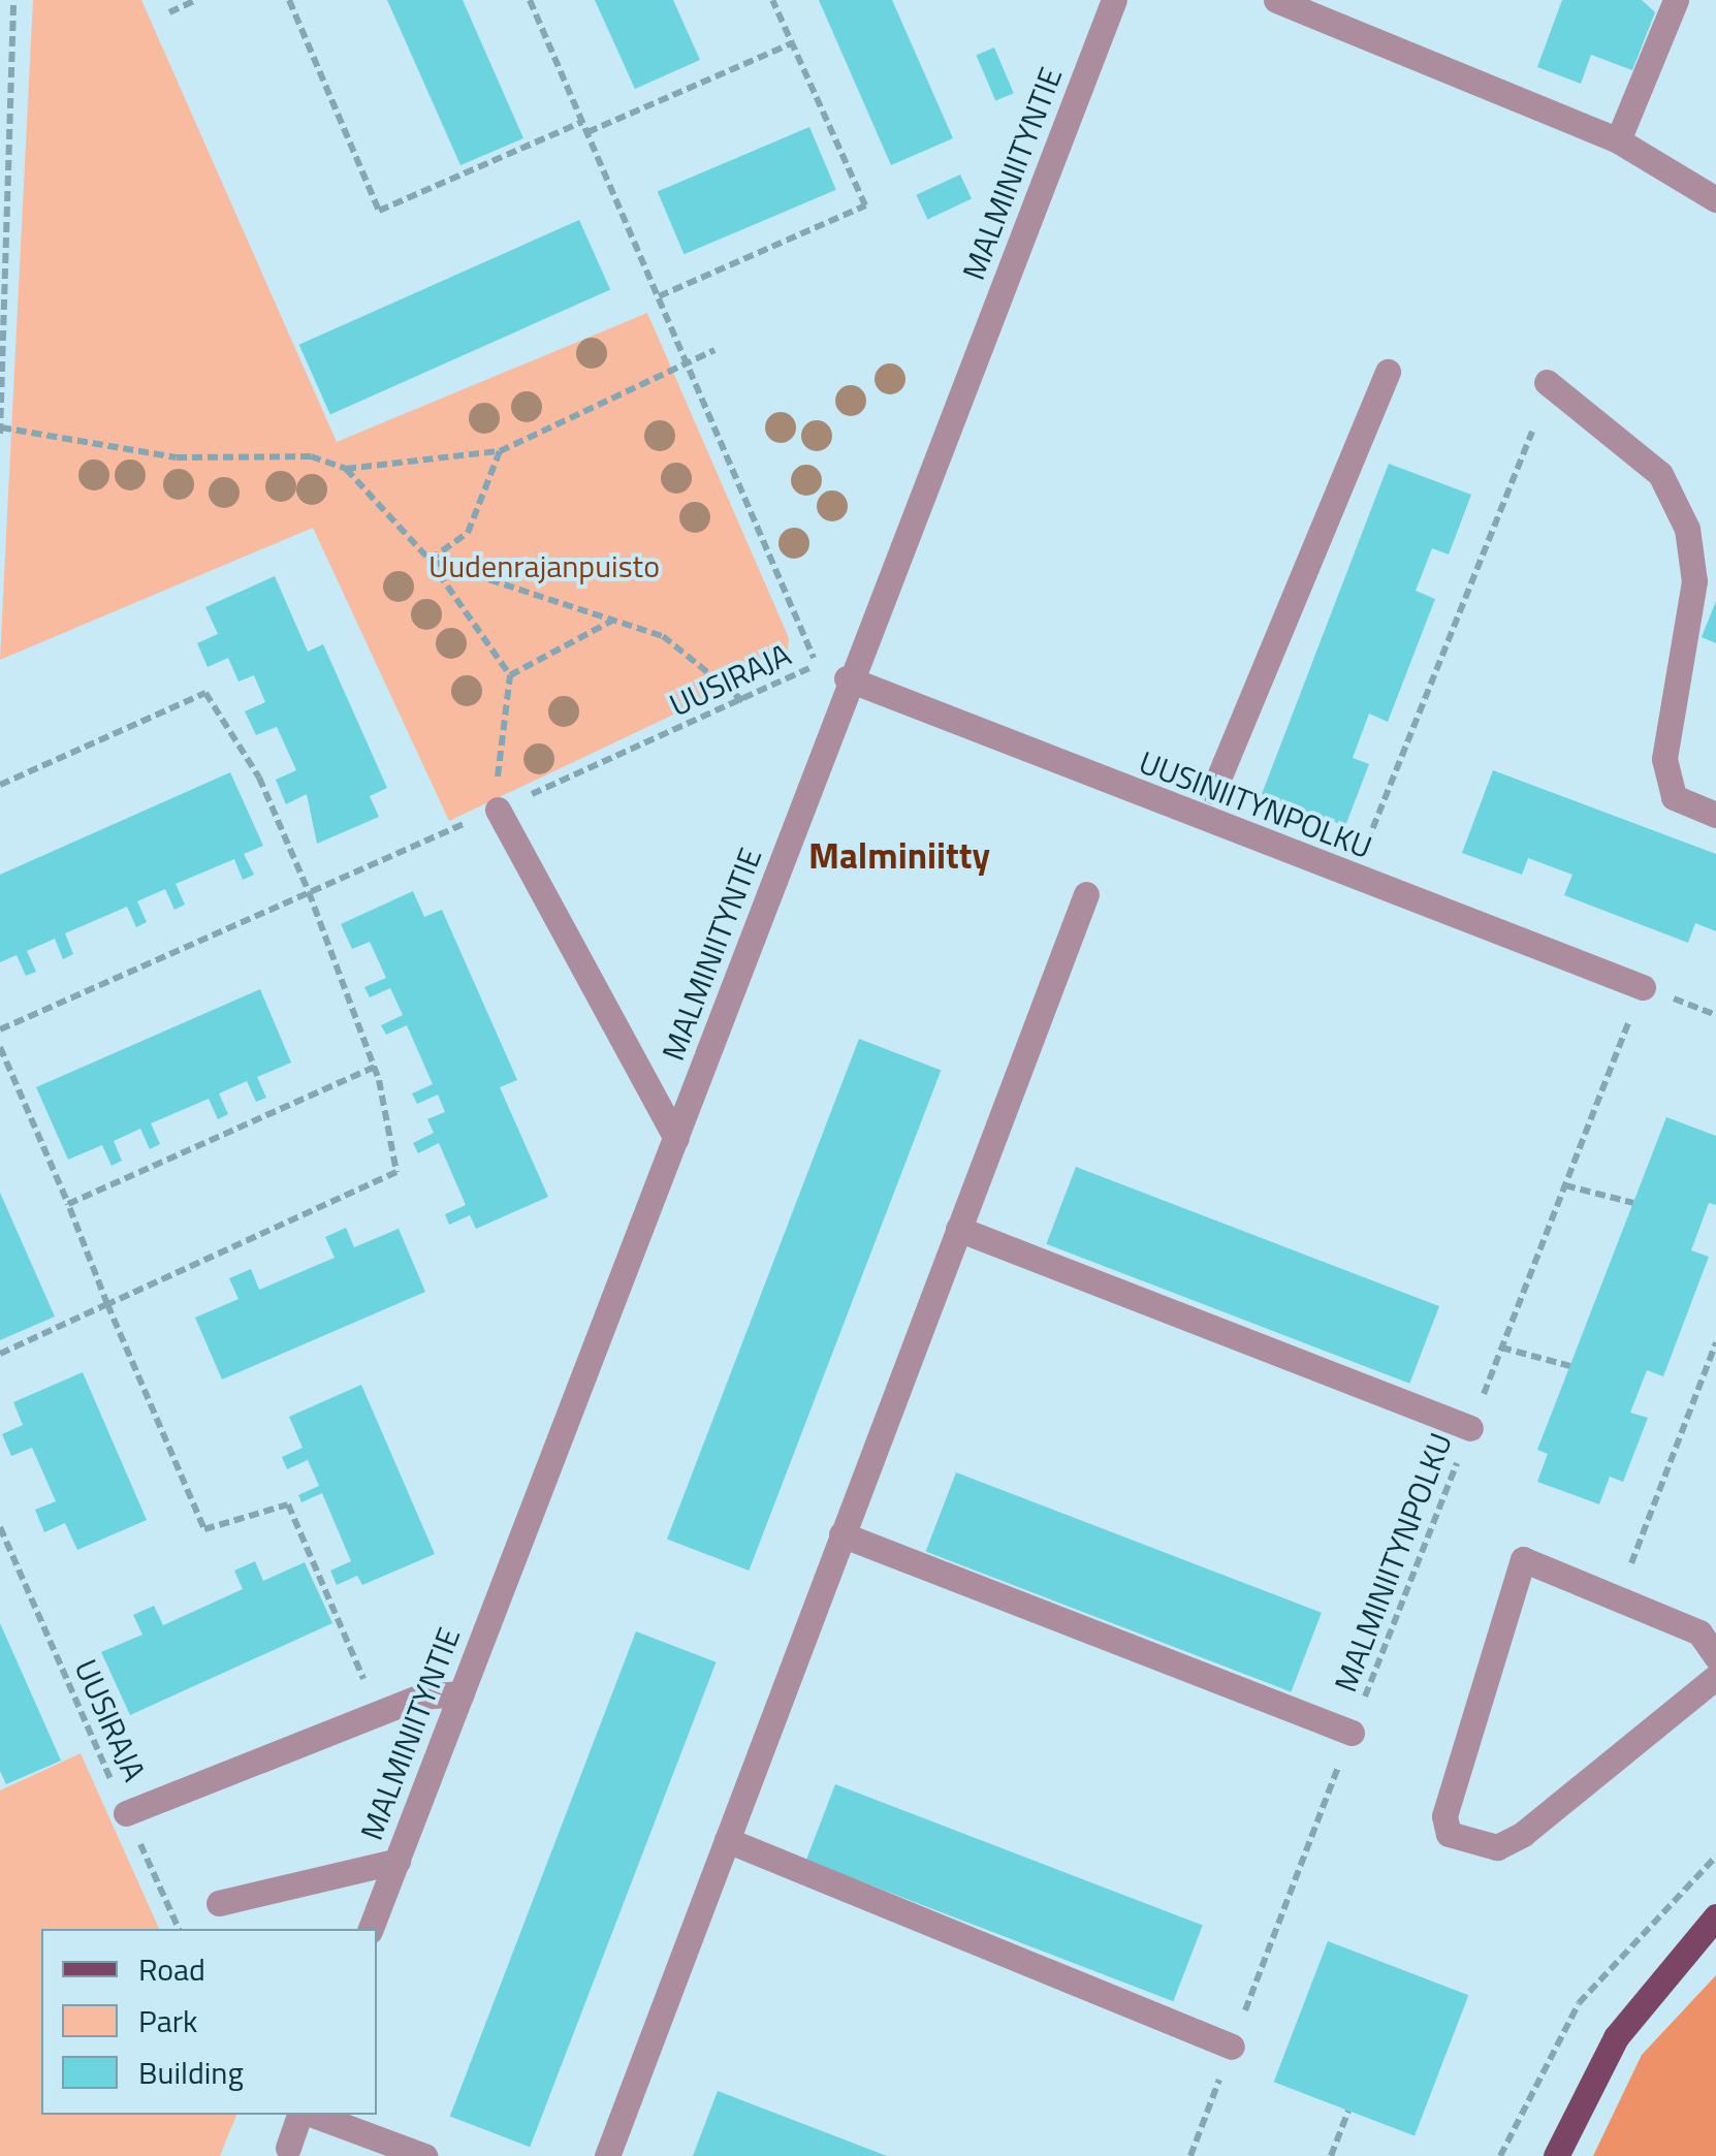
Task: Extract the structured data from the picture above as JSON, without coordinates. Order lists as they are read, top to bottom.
{
  "streets": {
    "street": ["MALMINIITYNTIE", "UUSINIITYNPOLKU"],
    "path": ["UUSIRAJA", "MALMINIITYNPOLKU"]
  },
  "crossings": [
    ["MALMINIITYNTIE", "UUSINIITYNPOLKU"],
    ["UUSINIITYNPOLKU", "MALMINIITYNPOLKU"]
  ],
  "districts": ["Malminiitty"],
  "parks": ["Uudenrajanpuisto"],
  "legend": ["Road", "Park", "Building"]
}
